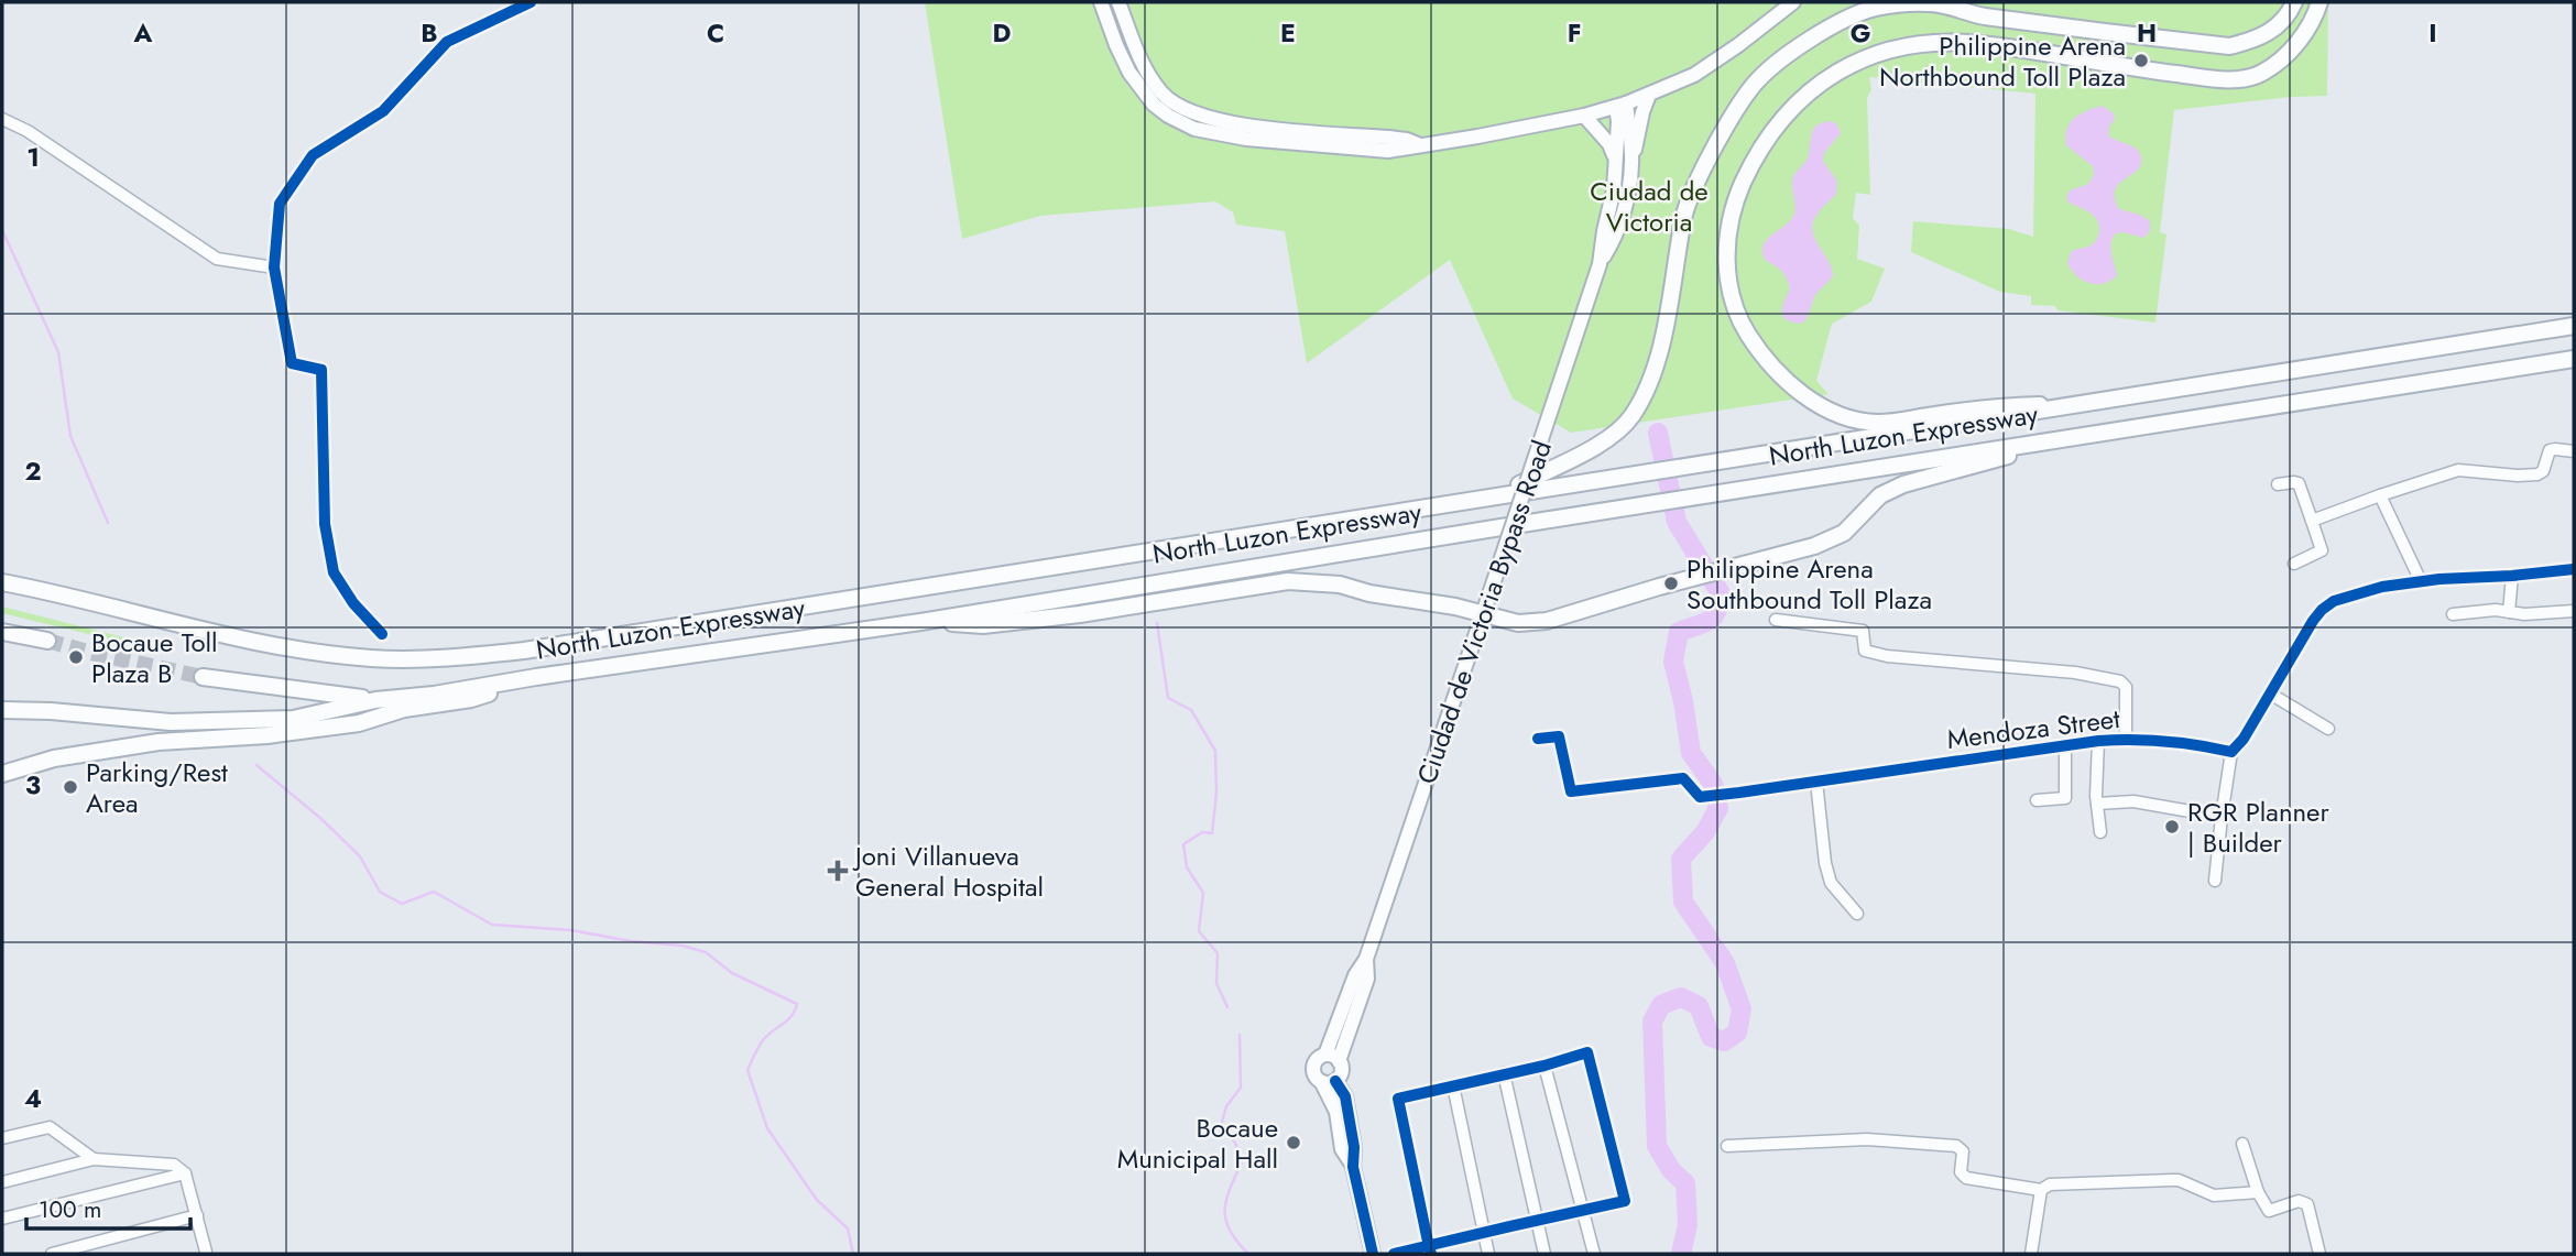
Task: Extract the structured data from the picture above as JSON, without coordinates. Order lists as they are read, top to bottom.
{
  "streets": {
    "highway": ["North Luzon Expressway"],
    "main road": ["Ciudad de Victoria Bypass Road"],
    "street": ["Mendoza Street"]
  },
  "parks": ["Ciudad de Victoria"],
  "places": {
    "other": [
      "Philippine Arena Northbound Toll Plaza",
      "Philippine Arena Southbound Toll Plaza",
      "Bocaue Toll Plaza B",
      "Parking/Rest Area",
      "RGR Planner | Builder",
      "Bocaue Municipal Hall"
    ],
    "health": ["Joni Villanueva General Hospital"]
  },
  "scale_bar": "100 m",
  "grid": {
    "columns": [
      "A",
      "B",
      "C",
      "D",
      "E",
      "F",
      "G",
      "H",
      "I"
    ],
    "rows": [
      "1",
      "2",
      "3",
      "4"
    ]
  }
}
